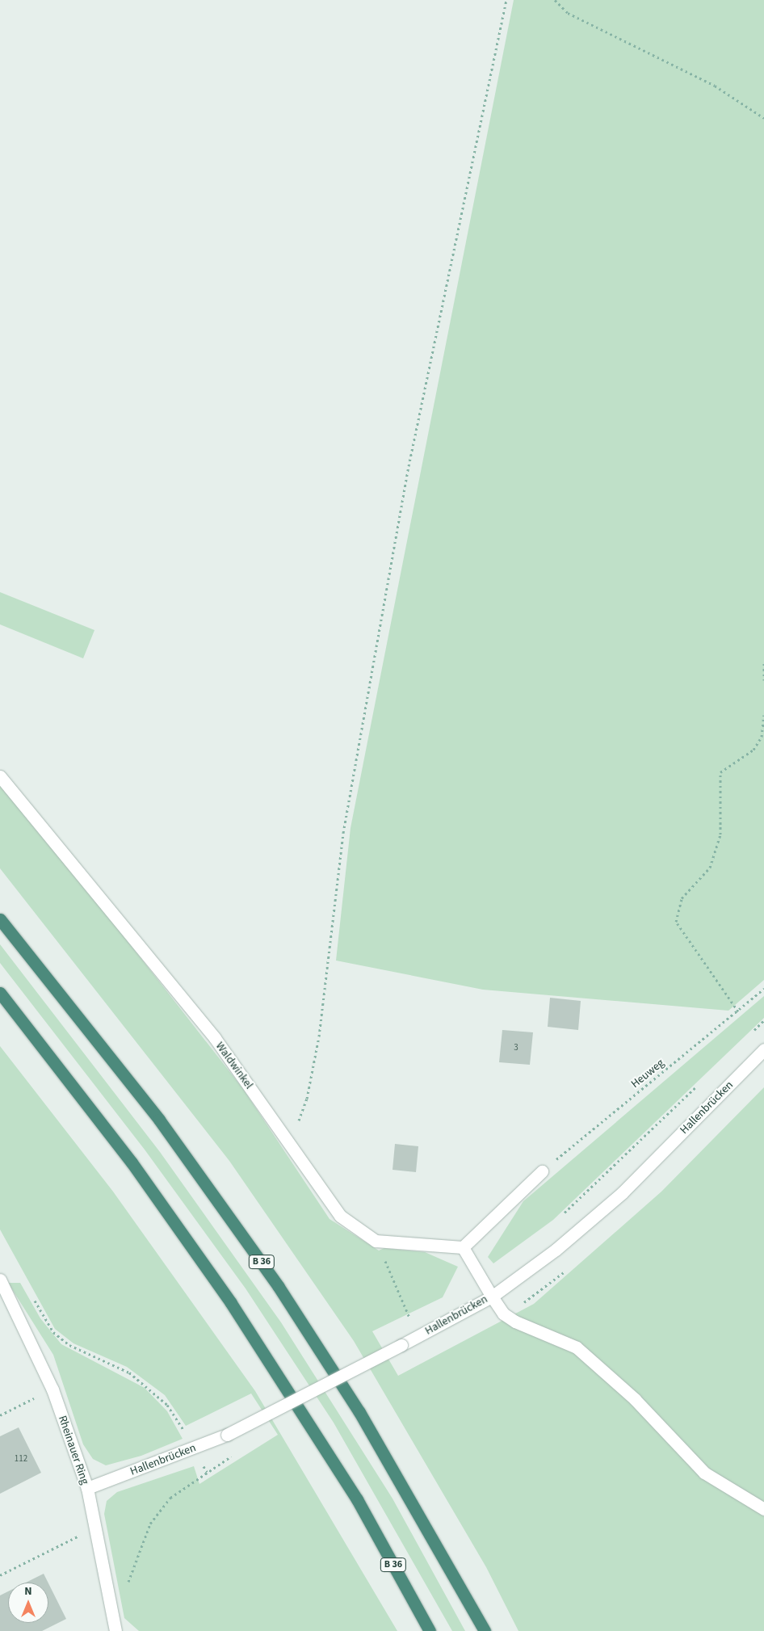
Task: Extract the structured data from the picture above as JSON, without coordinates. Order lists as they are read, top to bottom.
{
  "streets": {
    "highway": ["B 36"],
    "street": ["Waldwinkel", "Hallenbrücken", "Rheinauer Ring"],
    "path": ["Heuweg"]
  },
  "crossings": [
    ["Hallenbrücken", "Rheinauer Ring"]
  ],
  "house_numbers": ["3", "112"],
  "north": "top"
}
